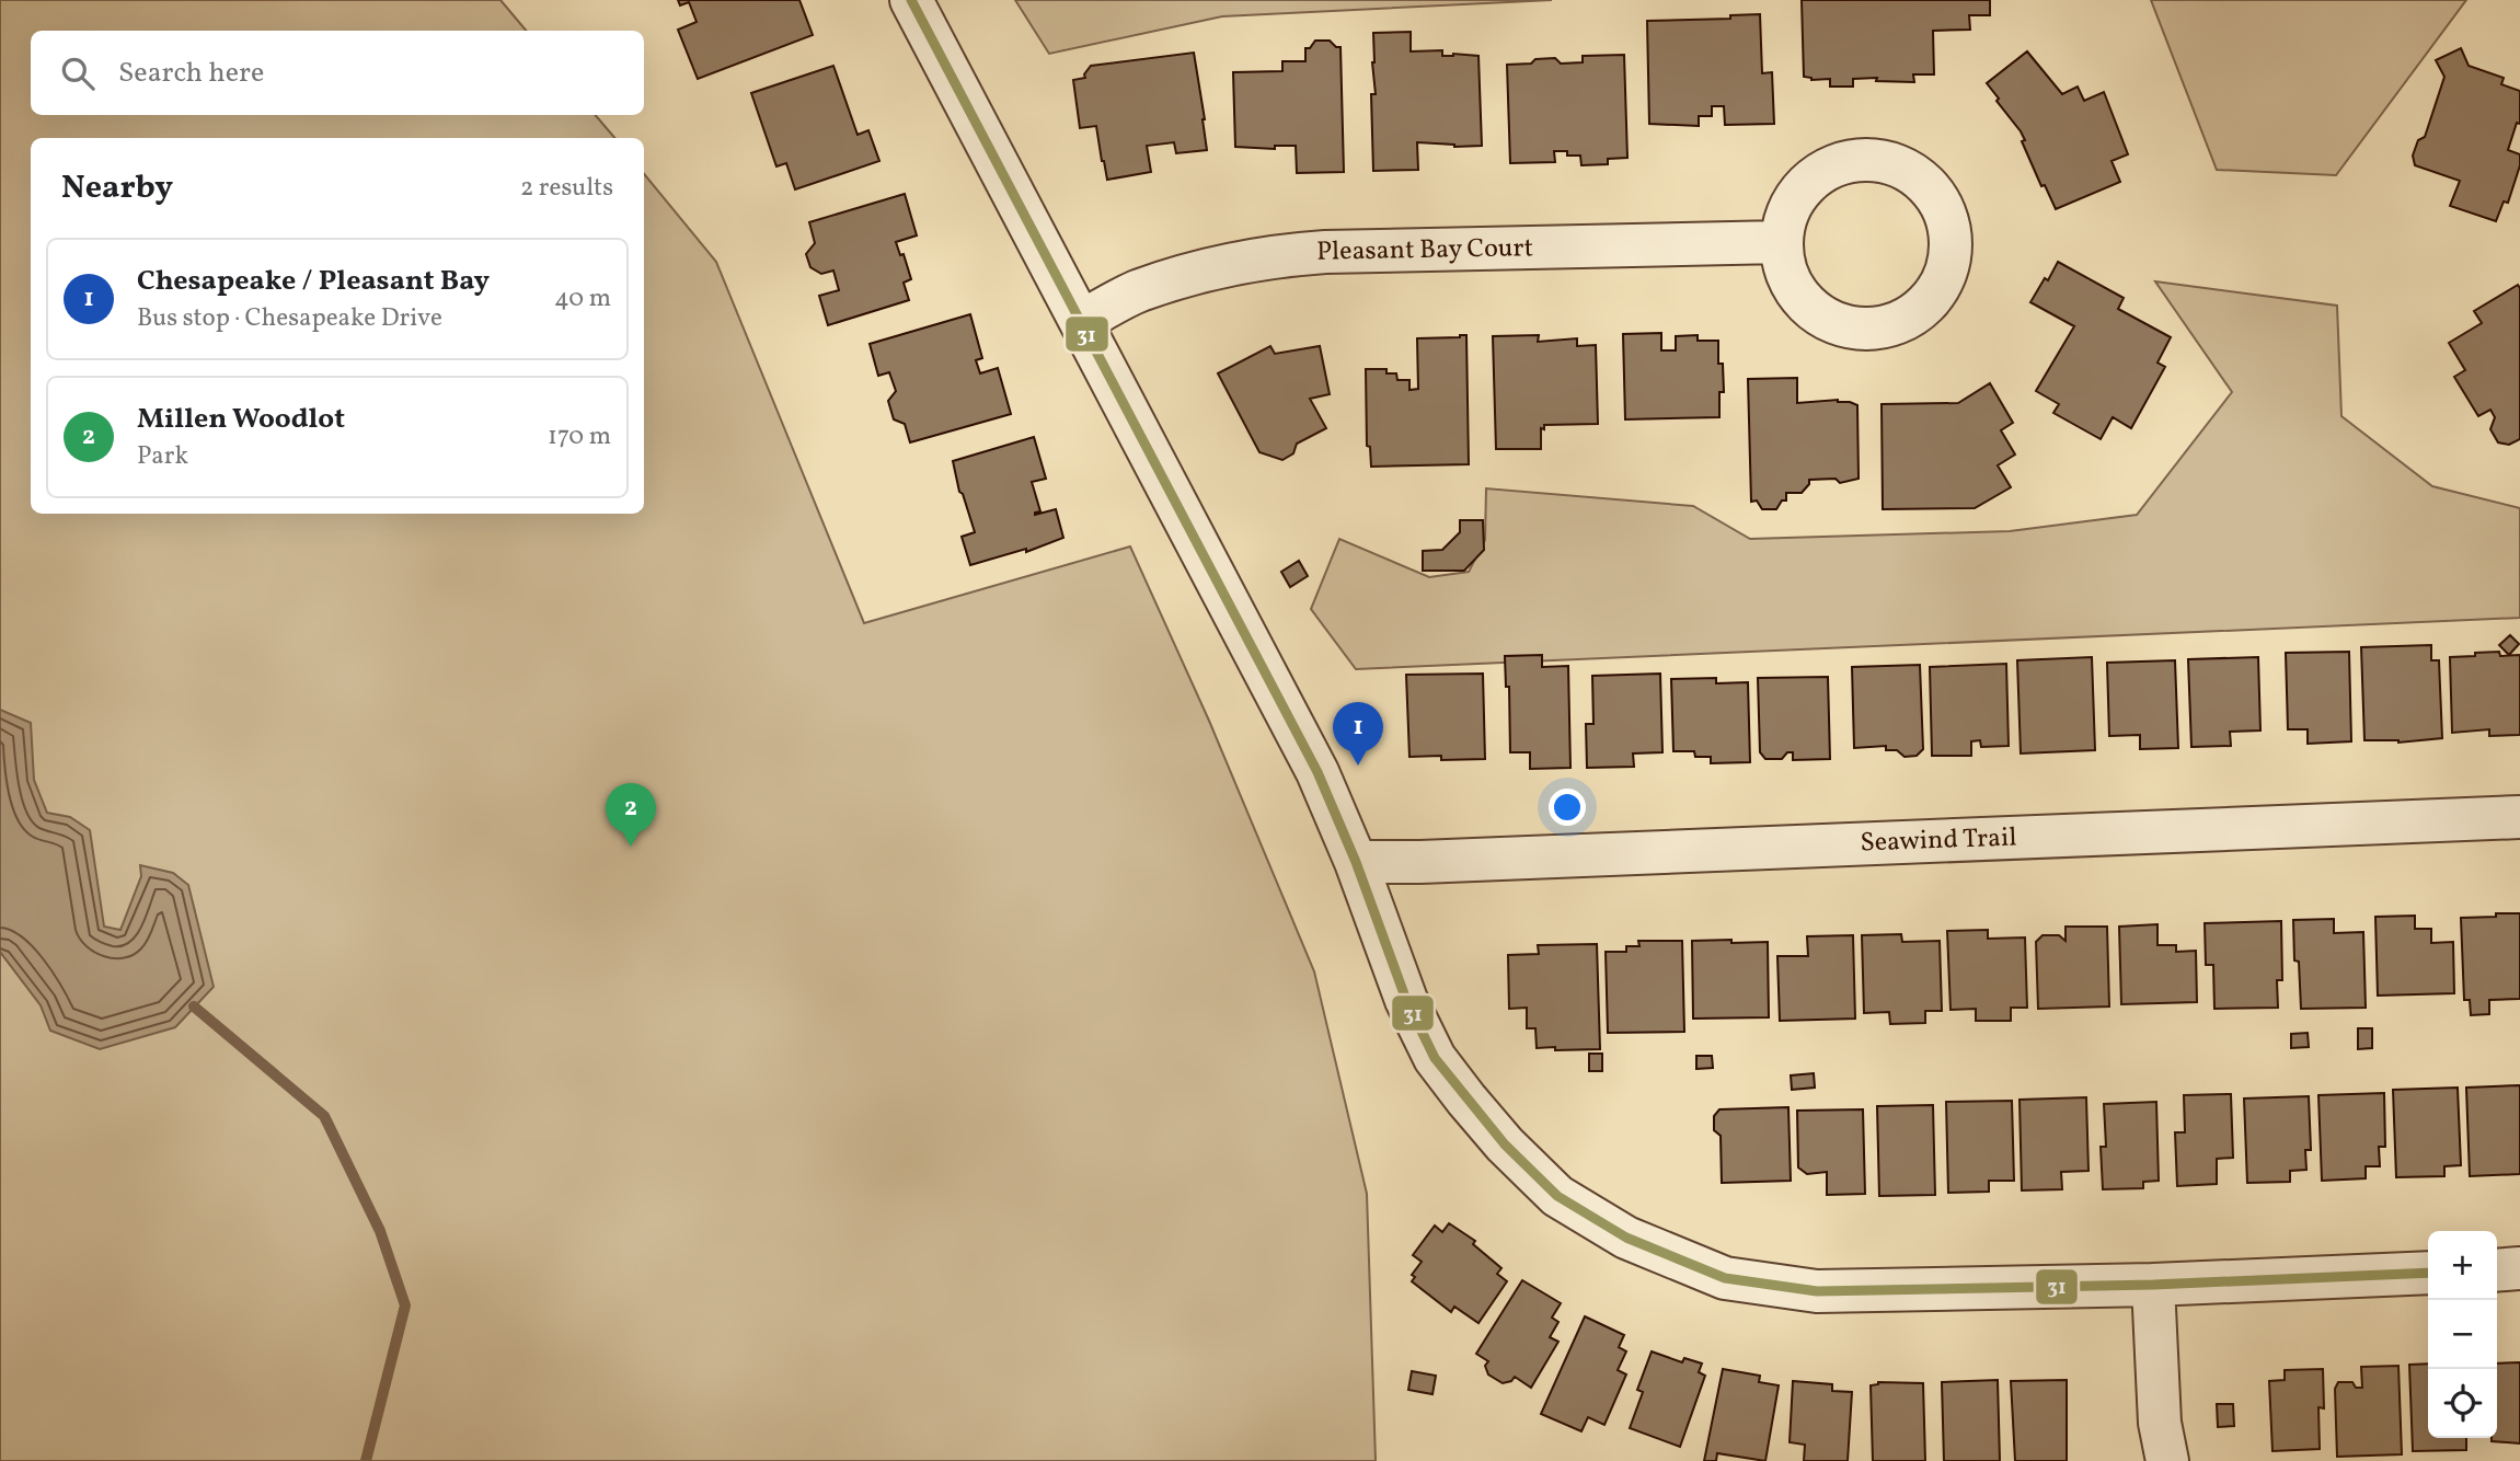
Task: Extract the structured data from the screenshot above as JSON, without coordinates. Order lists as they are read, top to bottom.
{
  "streets": {
    "street": ["Pleasant Bay Court", "Seawind Trail"]
  },
  "lines": ["transit line 31"],
  "page": {
    "search": "Search here",
    "heading": ["Nearby", "2 results"],
    "list": [
      {
        "mark": "1",
        "name": "Chesapeake / Pleasant Bay",
        "note": "Bus stop · Chesapeake Drive",
        "value": "40 m"
      },
      {
        "mark": "2",
        "name": "Millen Woodlot",
        "note": "Park",
        "value": "170 m"
      }
    ],
    "pins": ["1", "2"],
    "map_buttons": ["+", "−"]
  }
}
